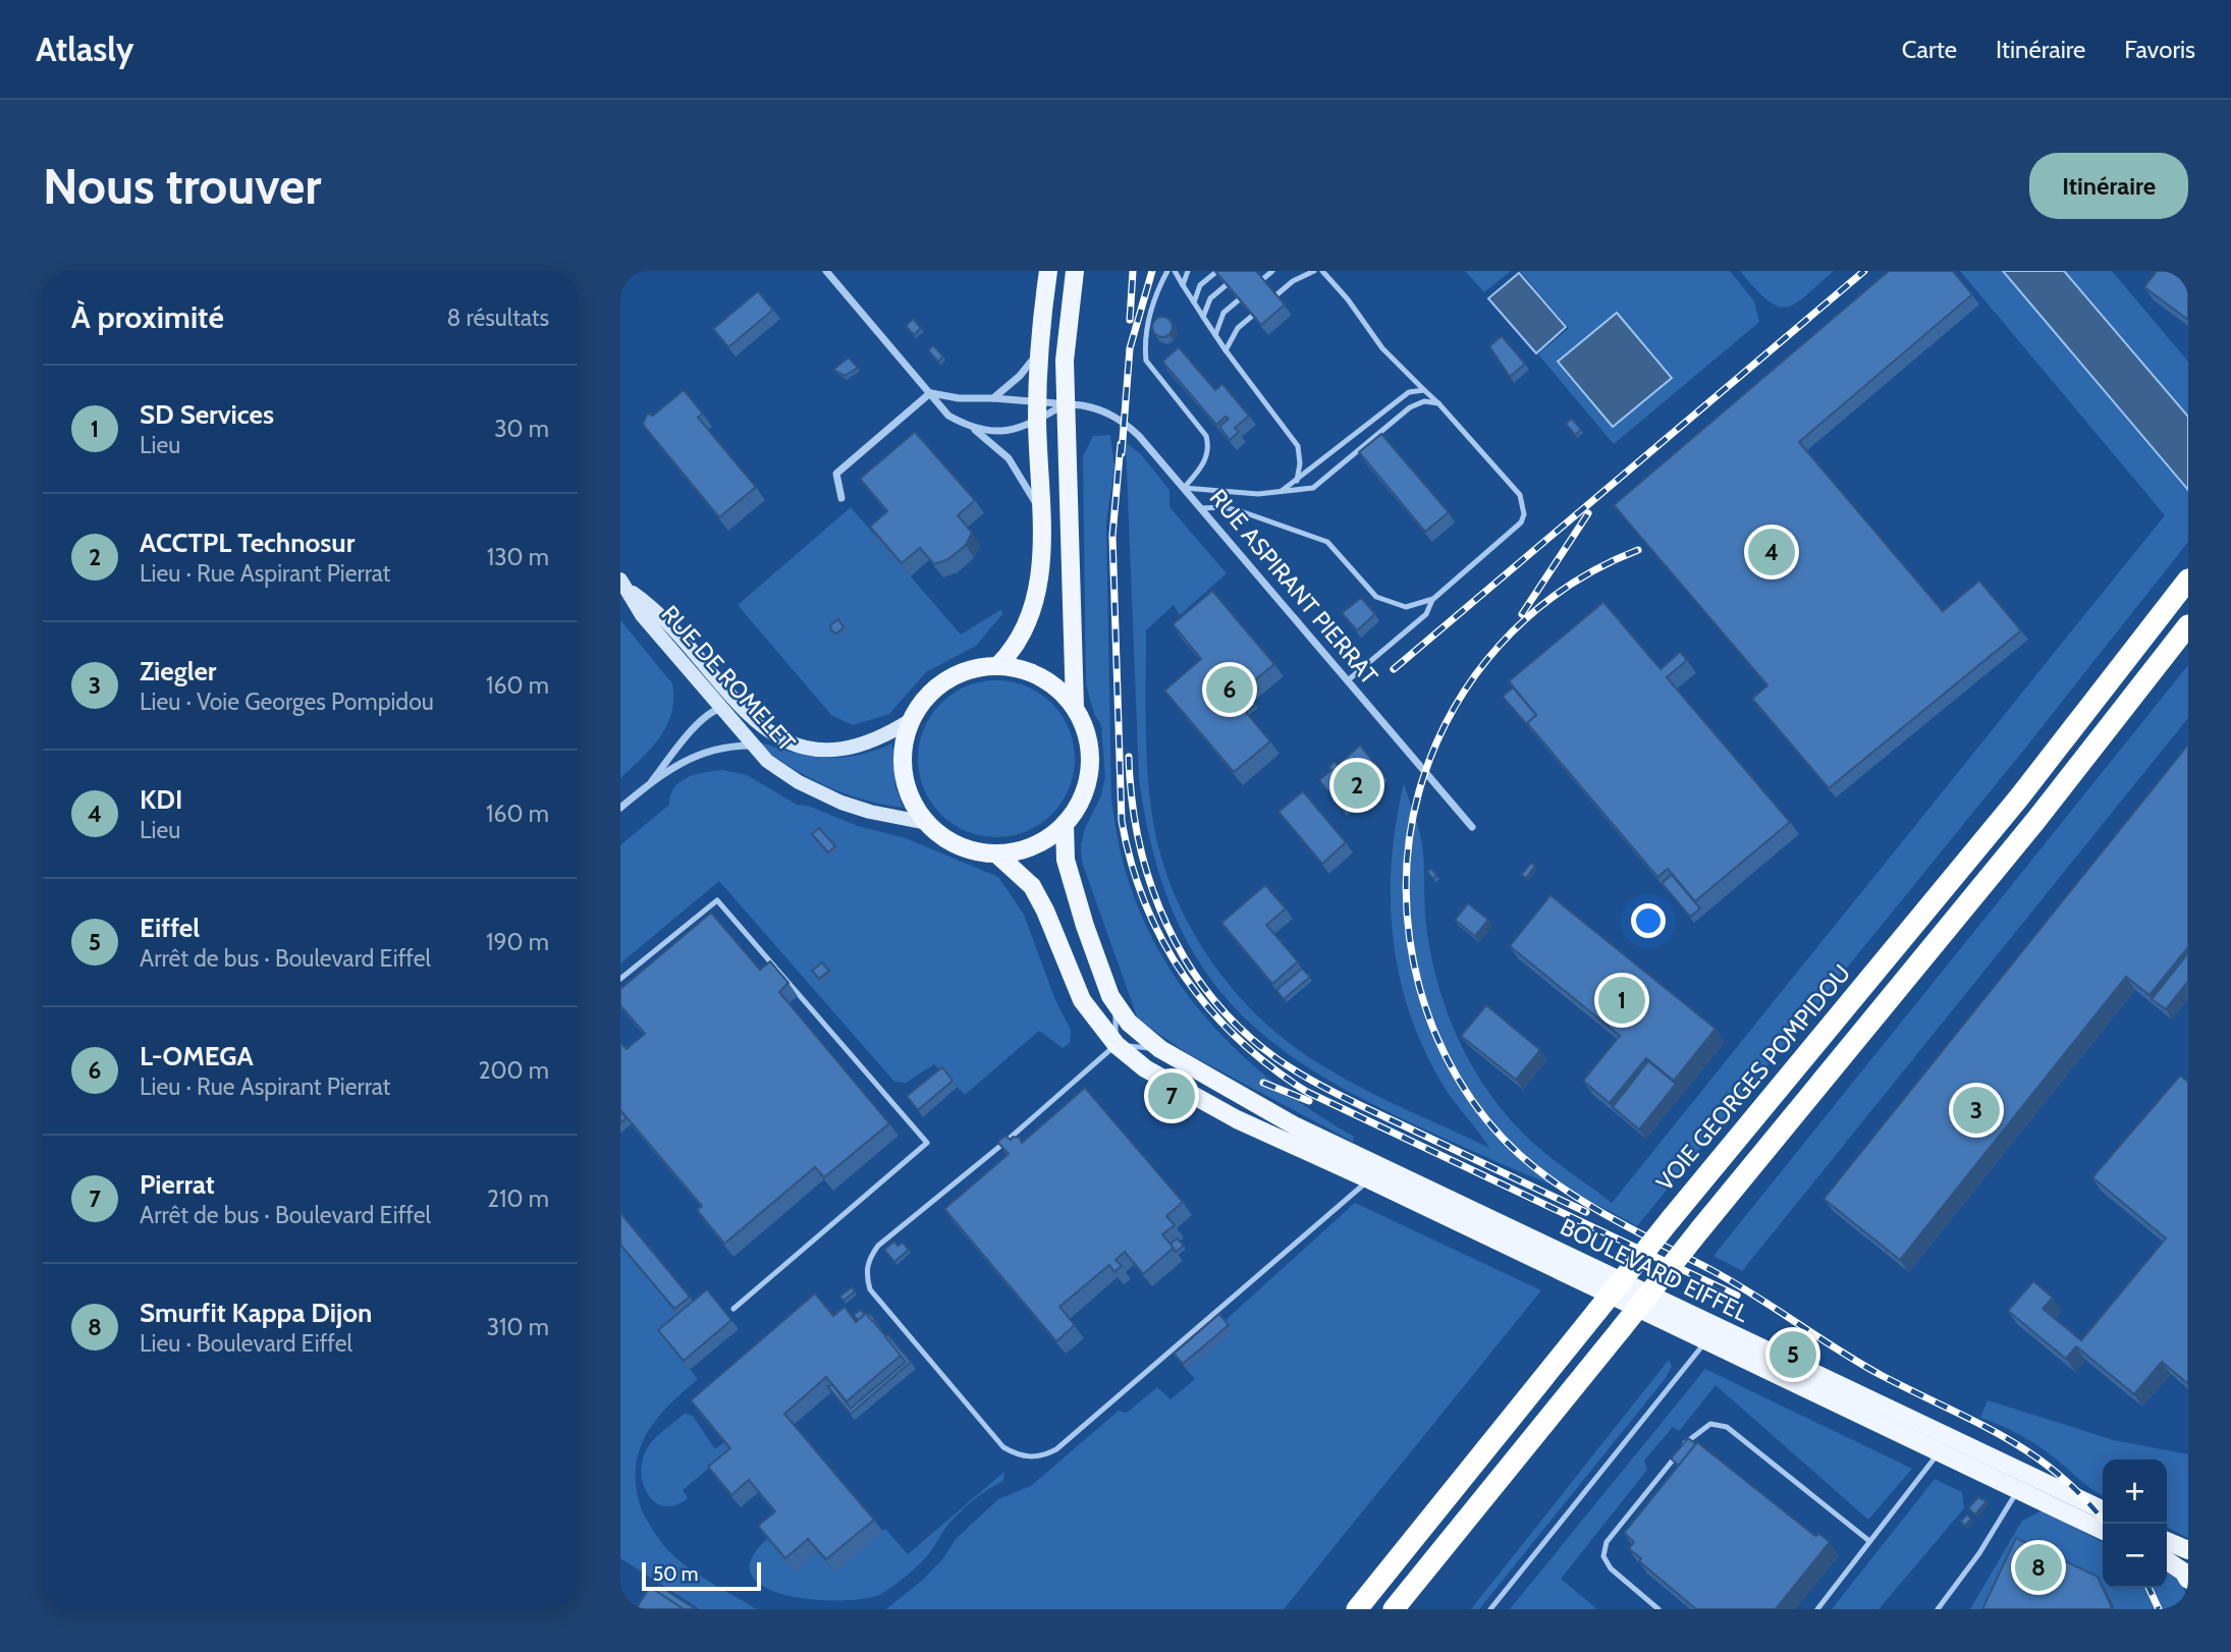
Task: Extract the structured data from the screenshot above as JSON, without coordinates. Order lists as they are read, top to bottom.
{
  "streets": {
    "highway": ["VOIE GEORGES POMPIDOU"],
    "main road": ["BOULEVARD EIFFEL"],
    "street": ["RUE ASPIRANT PIERRAT", "RUE DE ROMELET"]
  },
  "crossings": [
    ["RUE DE ROMELET", "BOULEVARD EIFFEL"]
  ],
  "scale_bar": "50 m",
  "page": {
    "header": "Atlasly",
    "nav": ["Carte", "Itinéraire", "Favoris"],
    "buttons": "Itinéraire",
    "title": "Nous trouver",
    "heading": ["À proximité", "8 résultats"],
    "list": [
      {
        "mark": "1",
        "name": "SD Services",
        "note": "Lieu",
        "value": "30 m"
      },
      {
        "mark": "2",
        "name": "ACCTPL Technosur",
        "note": "Lieu · Rue Aspirant Pierrat",
        "value": "130 m"
      },
      {
        "mark": "3",
        "name": "Ziegler",
        "note": "Lieu · Voie Georges Pompidou",
        "value": "160 m"
      },
      {
        "mark": "4",
        "name": "KDI",
        "note": "Lieu",
        "value": "160 m"
      },
      {
        "mark": "5",
        "name": "Eiffel",
        "note": "Arrêt de bus · Boulevard Eiffel",
        "value": "190 m"
      },
      {
        "mark": "6",
        "name": "L-OMEGA",
        "note": "Lieu · Rue Aspirant Pierrat",
        "value": "200 m"
      },
      {
        "mark": "7",
        "name": "Pierrat",
        "note": "Arrêt de bus · Boulevard Eiffel",
        "value": "210 m"
      },
      {
        "mark": "8",
        "name": "Smurfit Kappa Dijon",
        "note": "Lieu · Boulevard Eiffel",
        "value": "310 m"
      }
    ],
    "pins": [
      "4",
      "6",
      "2",
      "1",
      "7",
      "3",
      "5",
      "8"
    ],
    "map_buttons": ["+", "−"],
    "scale": "50 m"
  }
}
